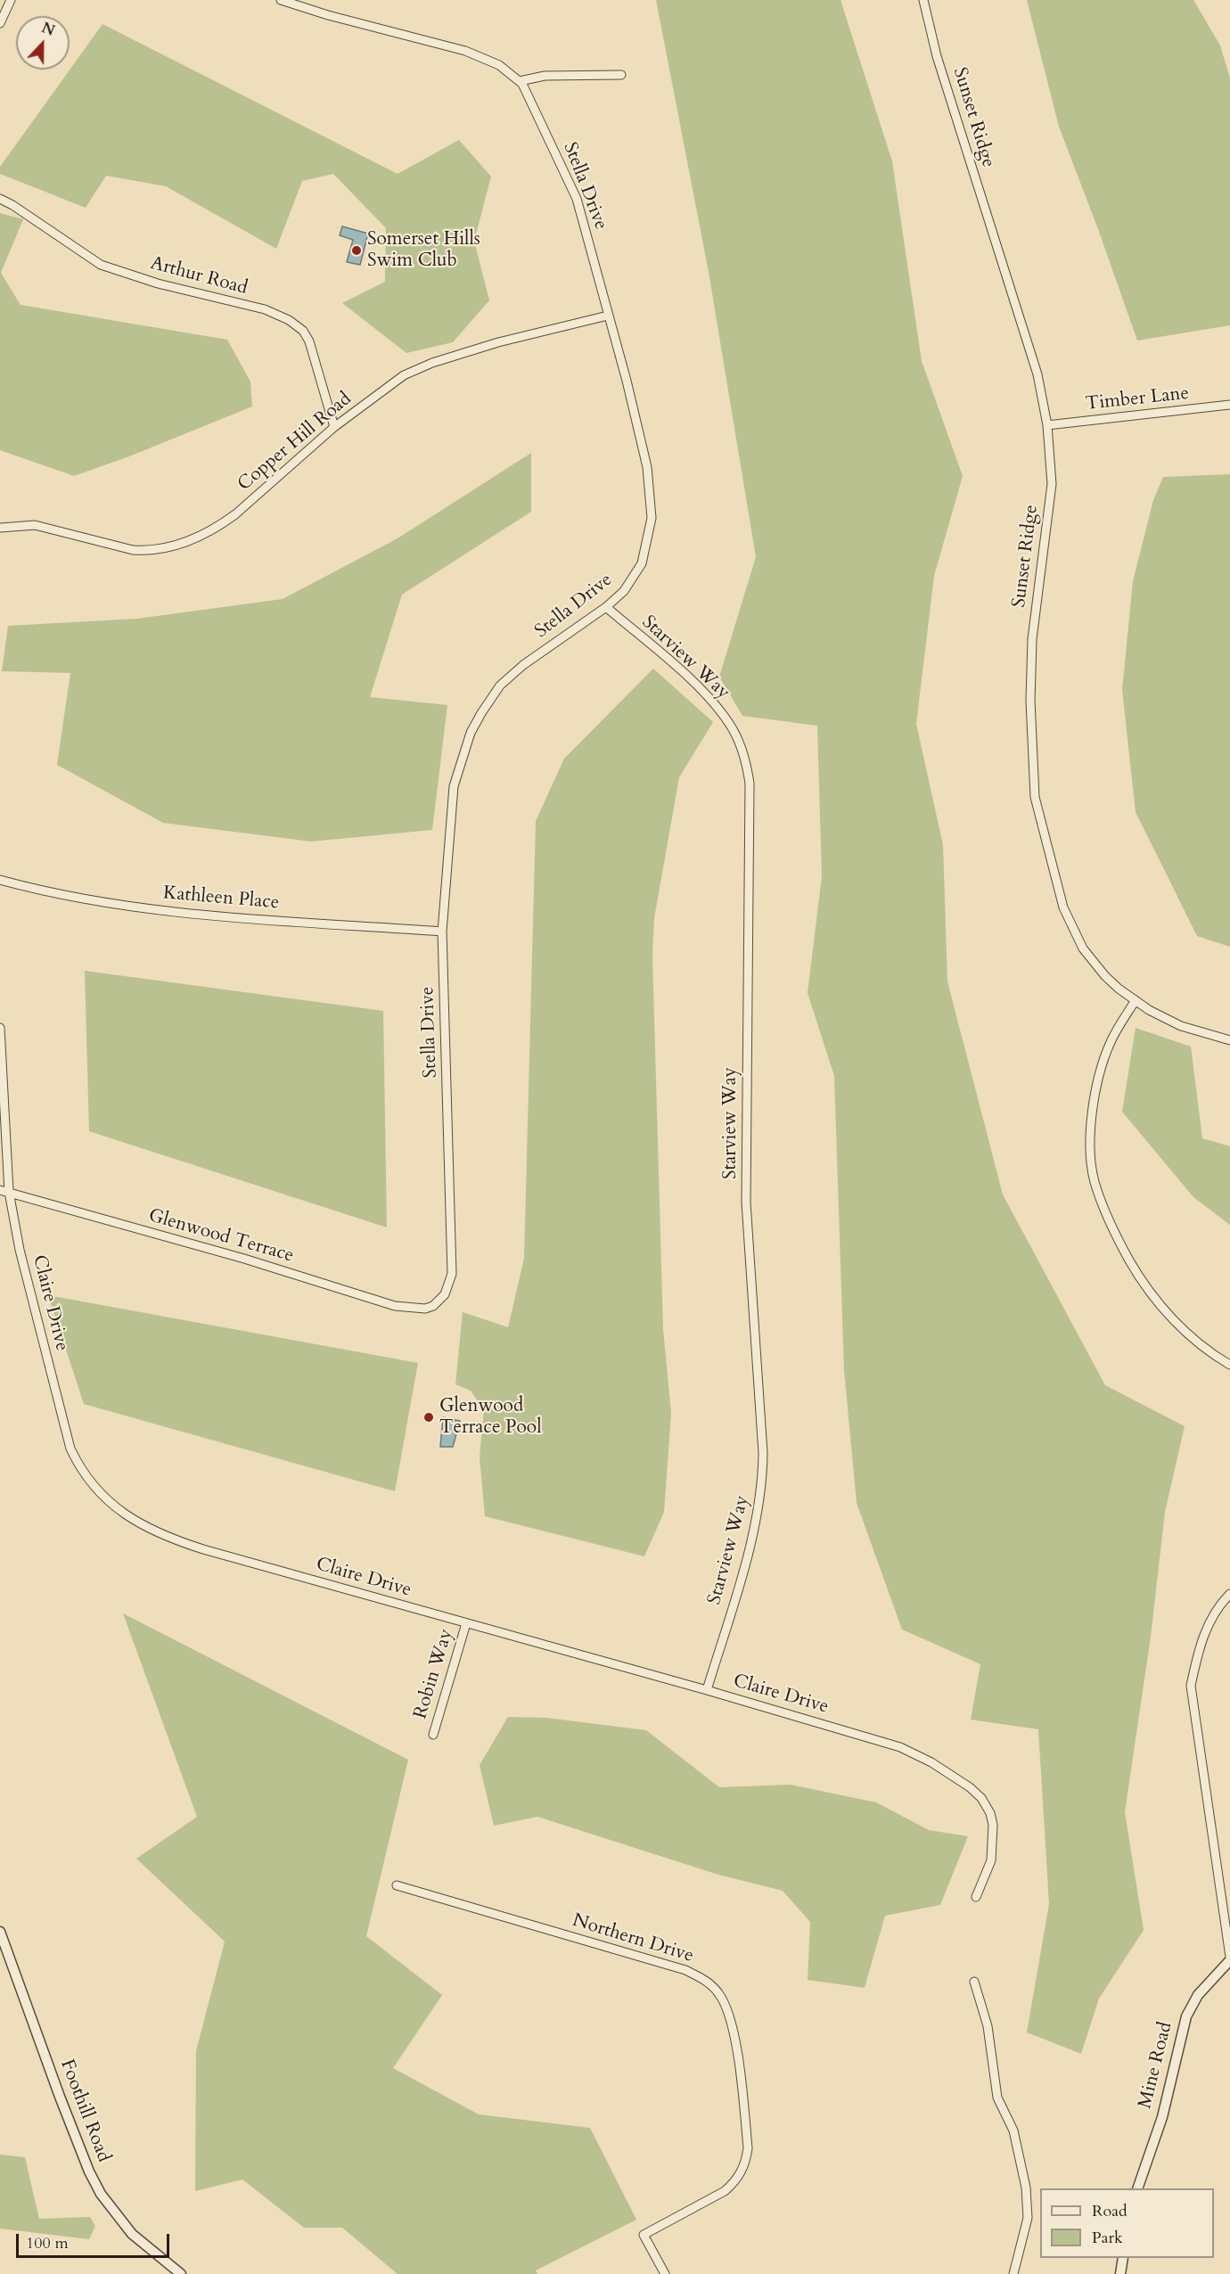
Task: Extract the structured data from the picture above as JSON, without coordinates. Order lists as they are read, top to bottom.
{
  "streets": {
    "street": [
      "Sunset Ridge",
      "Stella Drive",
      "Arthur Road",
      "Timber Lane",
      "Copper Hill Road",
      "Starview Way",
      "Kathleen Place",
      "Glenwood Terrace",
      "Claire Drive",
      "Robin Way",
      "Northern Drive",
      "Mine Road",
      "Foothill Road"
    ]
  },
  "crossings": [
    ["Sunset Ridge", "Timber Lane"],
    ["Stella Drive", "Copper Hill Road"],
    ["Stella Drive", "Starview Way"],
    ["Stella Drive", "Kathleen Place"],
    ["Stella Drive", "Glenwood Terrace"],
    ["Arthur Road", "Copper Hill Road"],
    ["Starview Way", "Claire Drive"],
    ["Glenwood Terrace", "Claire Drive"],
    ["Claire Drive", "Robin Way"]
  ],
  "places": ["Somerset Hills Swim Club", "Glenwood Terrace Pool"],
  "legend": ["Road", "Park"],
  "scale_bar": "100 m",
  "north": "top"
}
